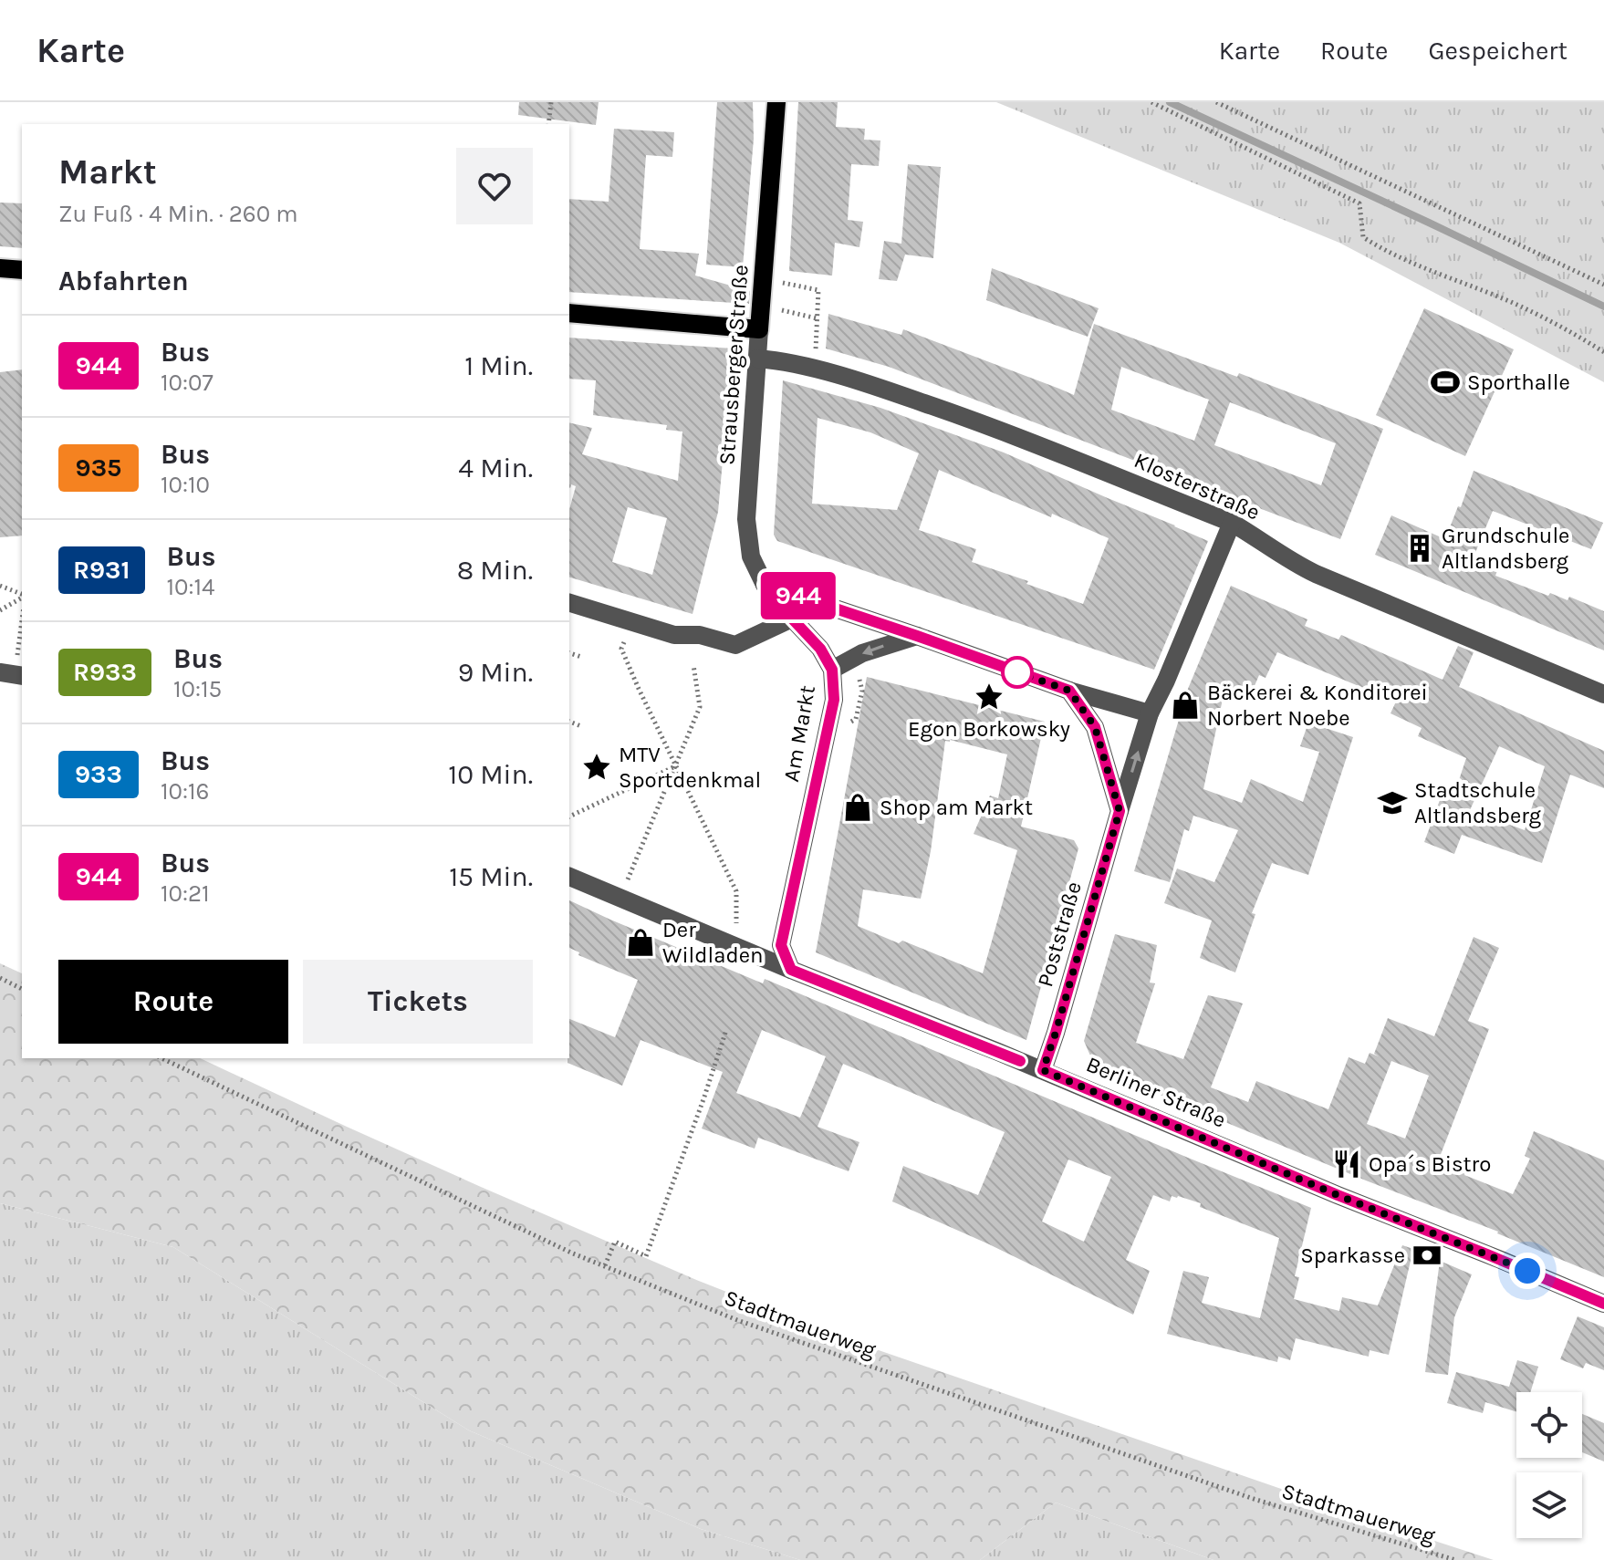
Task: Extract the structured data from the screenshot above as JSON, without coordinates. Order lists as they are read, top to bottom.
{
  "streets": {
    "main road": ["Strausberger Straße"],
    "street": [
      "Klosterstraße",
      "Am Markt",
      "Poststraße",
      "Berliner Straße"
    ],
    "path": ["Stadtmauerweg"]
  },
  "crossings": [
    ["Strausberger Straße", "Klosterstraße"],
    ["Strausberger Straße", "Am Markt"],
    ["Klosterstraße", "Poststraße"],
    ["Am Markt", "Berliner Straße"],
    ["Poststraße", "Berliner Straße"]
  ],
  "places": {
    "sports": ["Sporthalle"],
    "building": ["Grundschule Altlandsberg"],
    "place": ["Egon Borkowsky", "MTV Sportdenkmal"],
    "shop": ["Bäckerei & Konditorei Norbert Noebe", "Shop am Markt", "Der Wildladen"],
    "school or university": ["Stadtschule Altlandsberg"],
    "restaurant": ["Opa´s Bistro"],
    "bank": ["Sparkasse"]
  },
  "lines": ["bus line 944"],
  "page": {
    "header": "Karte",
    "nav": ["Karte", "Route", "Gespeichert"],
    "on_map": "944",
    "heading": [
      ["Markt", "Zu Fuß · 4 Min. · 260 m"],
      "Abfahrten"
    ],
    "list": [
      {
        "mark": "944",
        "name": "Bus",
        "note": "10:07",
        "value": "1 Min."
      },
      {
        "mark": "935",
        "name": "Bus",
        "note": "10:10",
        "value": "4 Min."
      },
      {
        "mark": "R931",
        "name": "Bus",
        "note": "10:14",
        "value": "8 Min."
      },
      {
        "mark": "R933",
        "name": "Bus",
        "note": "10:15",
        "value": "9 Min."
      },
      {
        "mark": "933",
        "name": "Bus",
        "note": "10:16",
        "value": "10 Min."
      },
      {
        "mark": "944",
        "name": "Bus",
        "note": "10:21",
        "value": "15 Min."
      }
    ],
    "buttons": ["Route", "Tickets"]
  }
}
